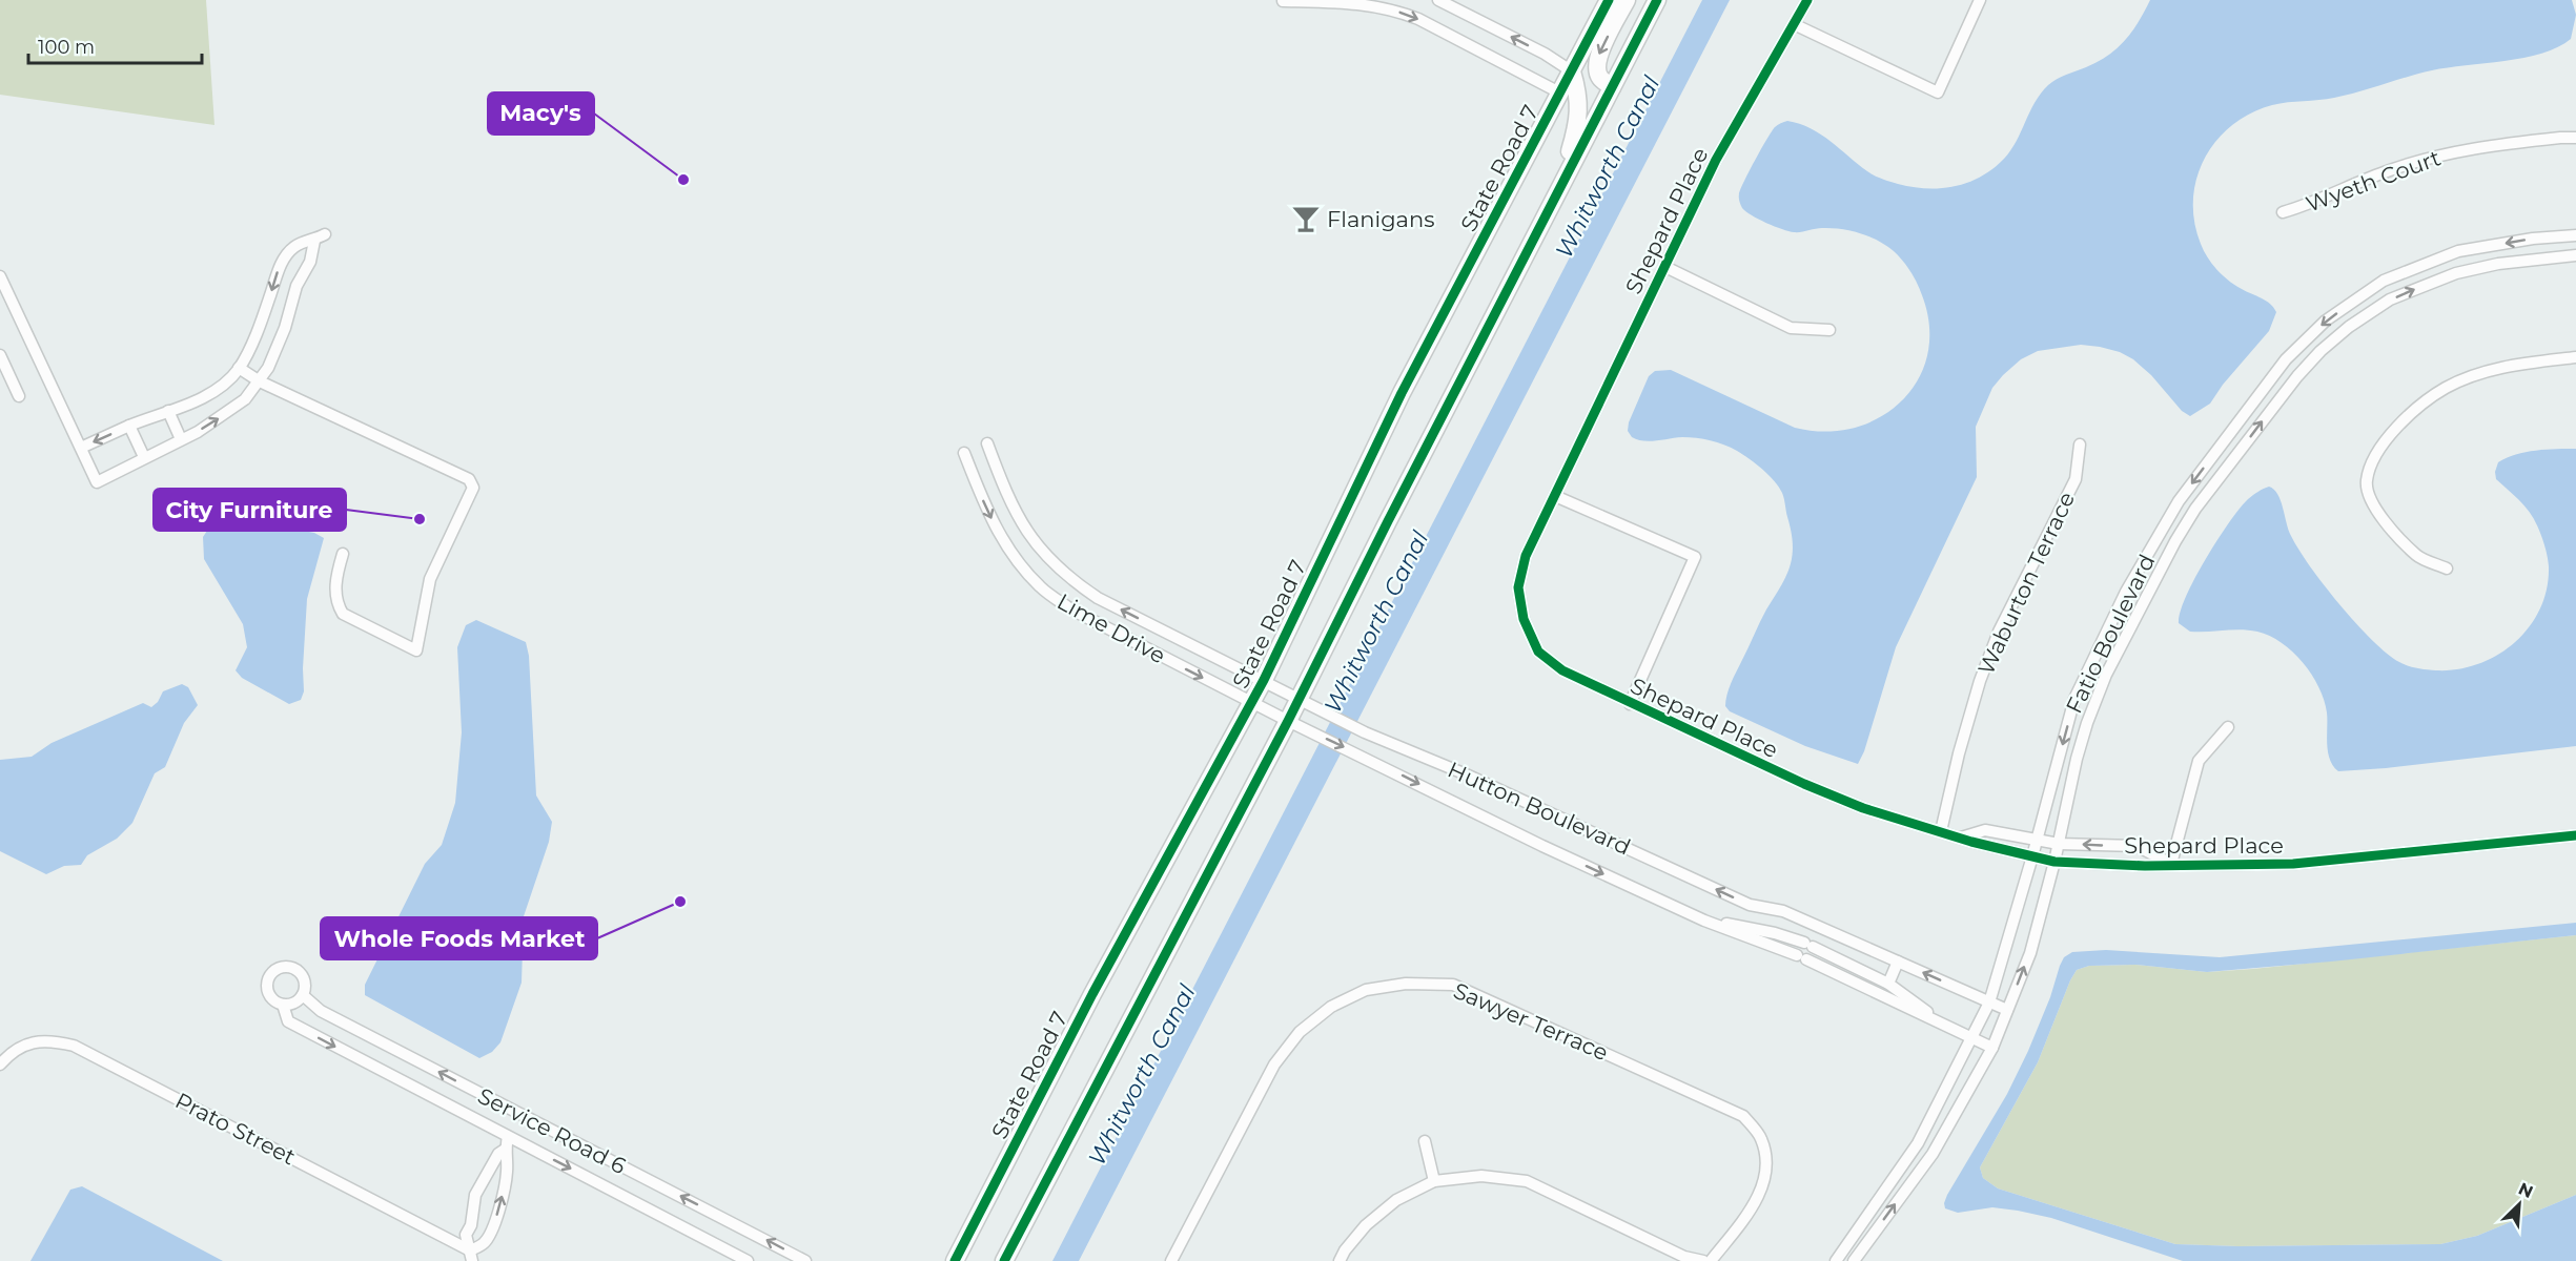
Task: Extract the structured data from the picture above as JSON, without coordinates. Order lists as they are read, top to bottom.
{
  "streets": {
    "main road": ["State Road 7"],
    "street": [
      "Wyeth Court",
      "Shepard Place",
      "Waburton Terrace",
      "Lime Drive",
      "Fatio Boulevard",
      "Hutton Boulevard",
      "Sawyer Terrace",
      "Prato Street",
      "Service Road 6"
    ]
  },
  "crossings": [
    ["State Road 7", "Lime Drive"],
    ["Shepard Place", "Waburton Terrace"],
    ["Shepard Place", "Fatio Boulevard"],
    ["Lime Drive", "Hutton Boulevard"],
    ["Fatio Boulevard", "Hutton Boulevard"]
  ],
  "water": ["Whitworth Canal"],
  "places": {
    "other": ["Macy's", "City Furniture", "Whole Foods Market"],
    "bar": ["Flanigans"]
  },
  "scale_bar": "100 m",
  "north": "top right"
}
